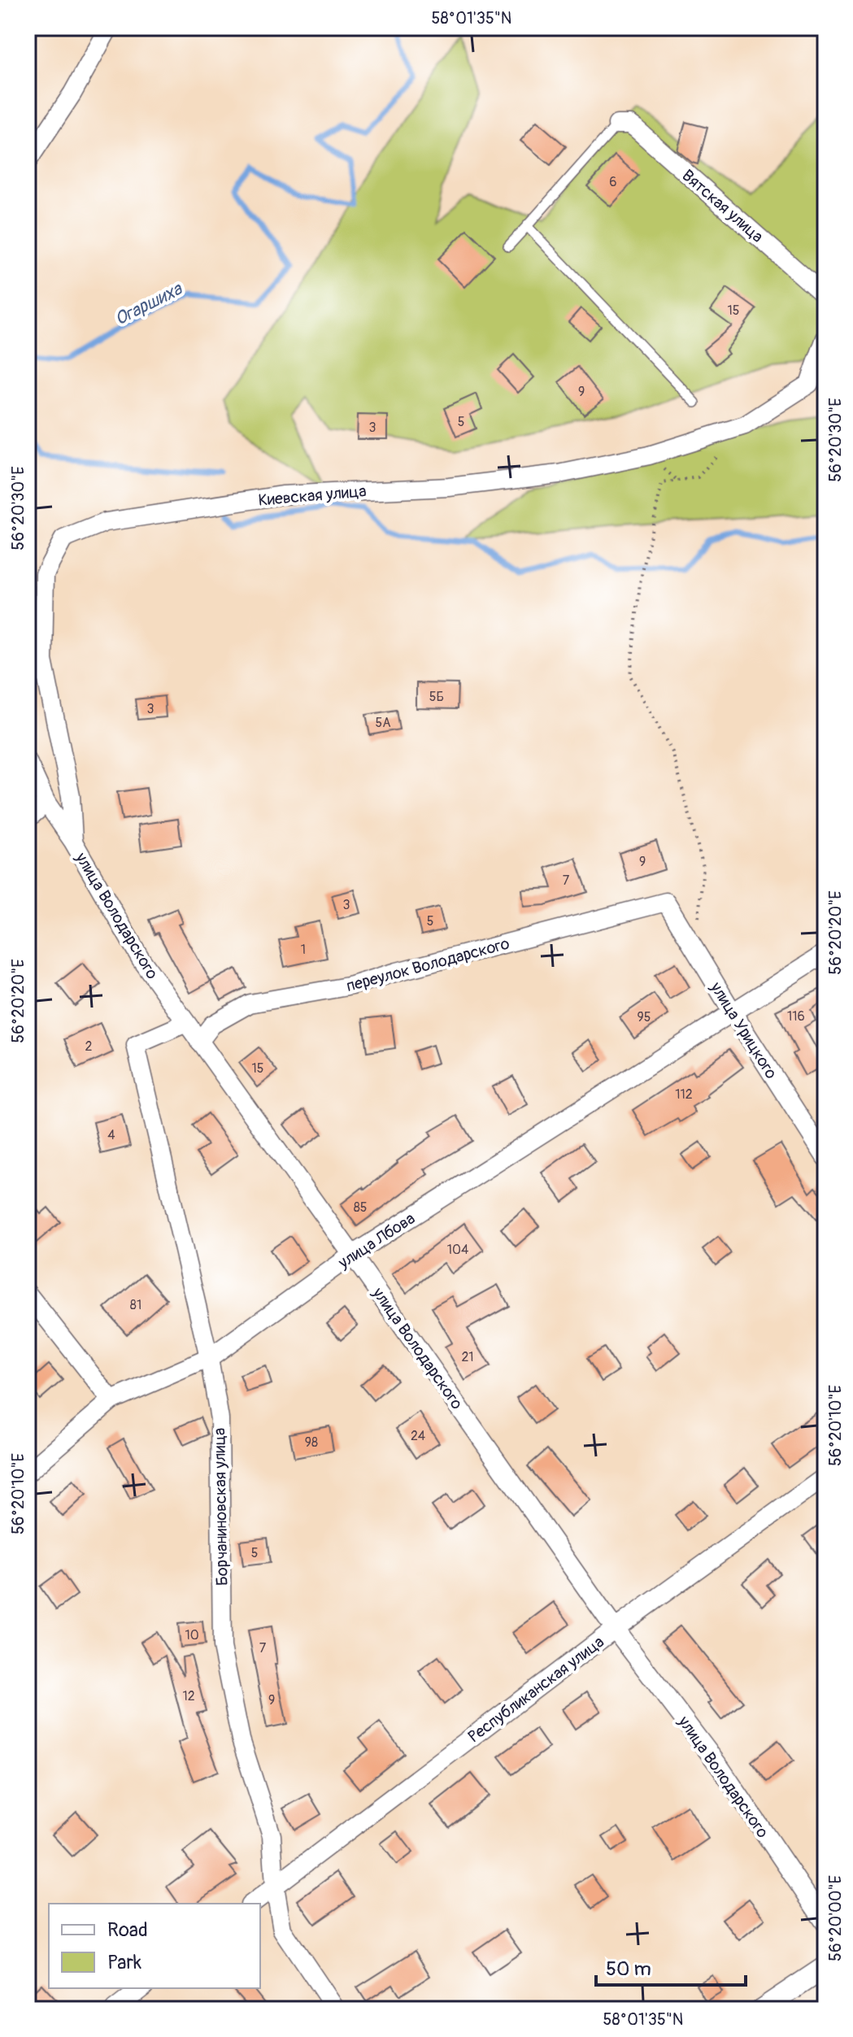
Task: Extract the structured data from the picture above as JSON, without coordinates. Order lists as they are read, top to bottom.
{
  "streets": {
    "street": [
      "Вятская улица",
      "Киевская улица",
      "улица Володарского",
      "переулок Володарского",
      "улица Урицкого",
      "улица Лбова",
      "Борчаниновская улица",
      "Республиканская улица"
    ]
  },
  "crossings": [
    ["Киевская улица", "улица Володарского"],
    ["улица Володарского", "переулок Володарского"],
    ["улица Володарского", "улица Лбова"],
    ["улица Володарского", "Борчаниновская улица"],
    ["улица Володарского", "Республиканская улица"],
    ["переулок Володарского", "улица Урицкого"],
    ["улица Урицкого", "улица Лбова"],
    ["улица Лбова", "Борчаниновская улица"],
    ["Борчаниновская улица", "Республиканская улица"]
  ],
  "water": ["Огаршиха"],
  "house_numbers": [
    "6",
    "15",
    "9",
    "5",
    "3",
    "5Б",
    "3",
    "5А",
    "9",
    "7",
    "3",
    "5",
    "1",
    "116",
    "95",
    "2",
    "15",
    "112",
    "4",
    "85",
    "104",
    "81",
    "21",
    "24",
    "98",
    "5",
    "10",
    "7",
    "12",
    "9"
  ],
  "legend": ["Road", "Park"],
  "scale_bar": "50 m",
  "coordinates": [
    "58°01'35\"N",
    "56°20'30\"E",
    "56°20'20\"E",
    "56°20'10\"E",
    "56°20'00\"E"
  ]
}
